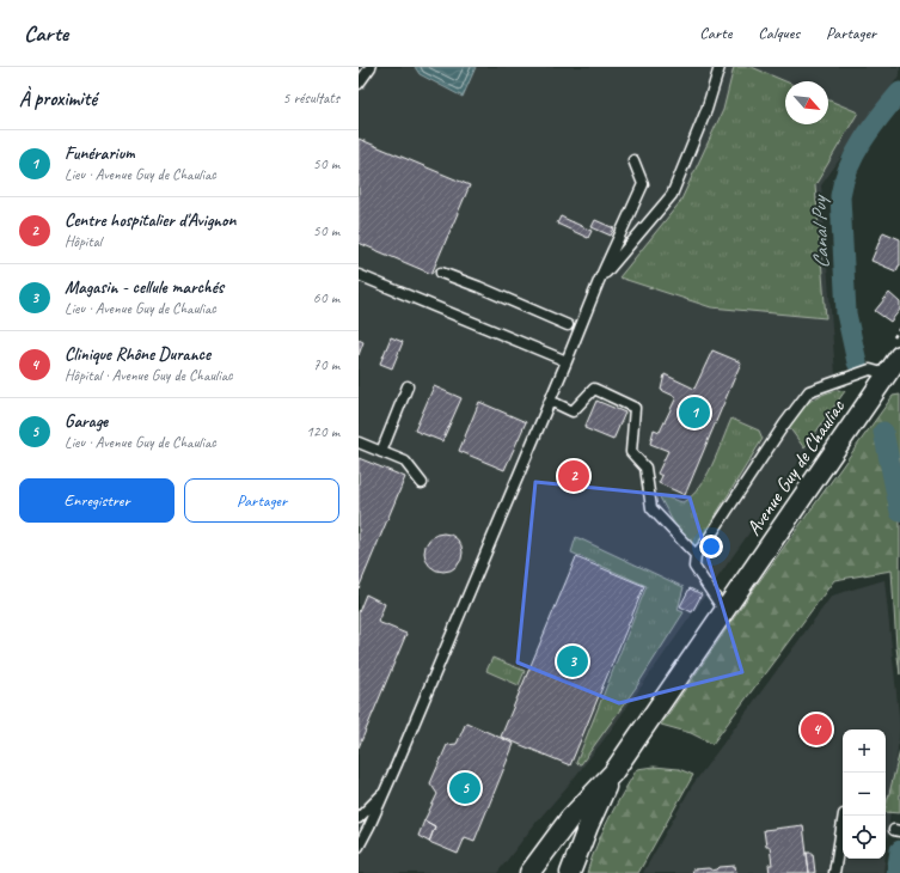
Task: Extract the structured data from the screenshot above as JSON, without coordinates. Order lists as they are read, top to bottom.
{
  "streets": {
    "street": ["Avenue Guy de Chauliac"]
  },
  "water": ["Canal Puy"],
  "north": "bottom right",
  "page": {
    "header": "Carte",
    "nav": ["Carte", "Calques", "Partager"],
    "heading": ["À proximité", "5 résultats"],
    "list": [
      {
        "mark": "1",
        "name": "Funérarium",
        "note": "Lieu · Avenue Guy de Chauliac",
        "value": "50 m"
      },
      {
        "mark": "2",
        "name": "Centre hospitalier d'Avignon",
        "note": "Hôpital",
        "value": "50 m"
      },
      {
        "mark": "3",
        "name": "Magasin - cellule marchés",
        "note": "Lieu · Avenue Guy de Chauliac",
        "value": "60 m"
      },
      {
        "mark": "4",
        "name": "Clinique Rhône Durance",
        "note": "Hôpital · Avenue Guy de Chauliac",
        "value": "70 m"
      },
      {
        "mark": "5",
        "name": "Garage",
        "note": "Lieu · Avenue Guy de Chauliac",
        "value": "120 m"
      }
    ],
    "pins": [
      "1",
      "2",
      "3",
      "4",
      "5"
    ],
    "buttons": ["Enregistrer", "Partager"],
    "map_buttons": ["+", "−"]
  }
}
